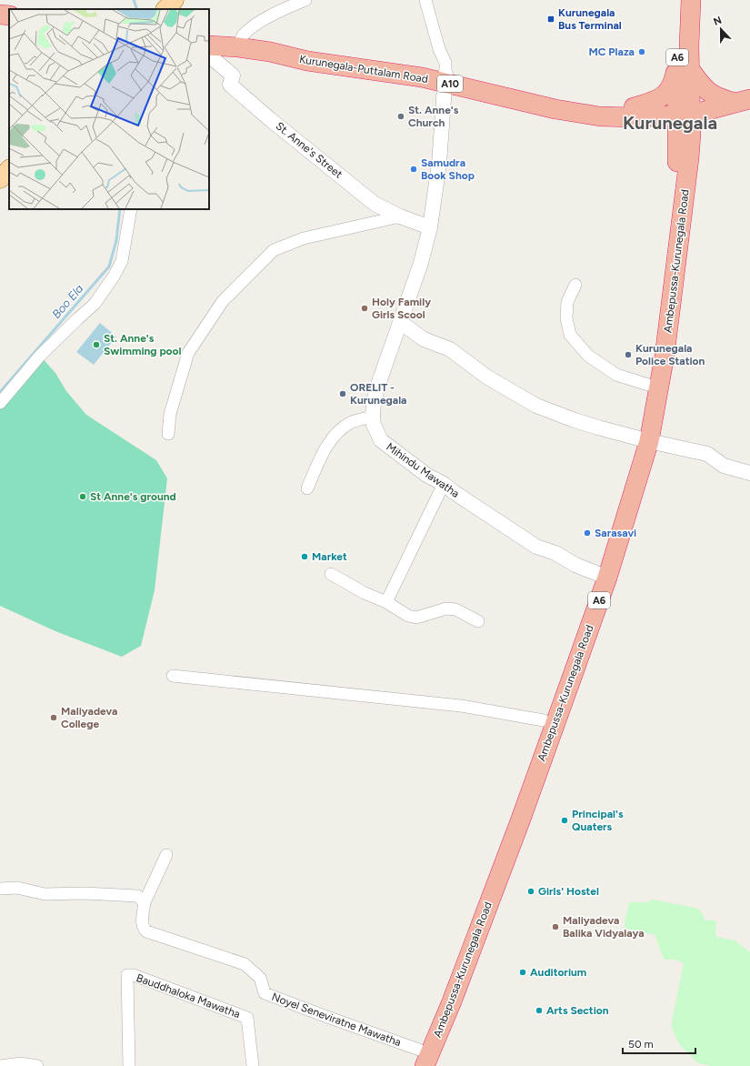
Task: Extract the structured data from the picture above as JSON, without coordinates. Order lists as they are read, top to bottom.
{
  "streets": {
    "highway": [
      "A6",
      "Kurunegala-Puttalam Road",
      "A10",
      "Ambepussa-Kurunegala Road"
    ],
    "street": [
      "St. Anne's Street",
      "Mihindu Mawatha",
      "Bauddhaloka Mawatha",
      "Noyel Seneviratne Mawatha"
    ]
  },
  "crossings": [
    ["A6", "Kurunegala-Puttalam Road"],
    ["A6", "A10"],
    ["A6", "Ambepussa-Kurunegala Road"],
    ["Kurunegala-Puttalam Road", "A10"],
    ["Kurunegala-Puttalam Road", "Ambepussa-Kurunegala Road"],
    ["Kurunegala-Puttalam Road", "Mihindu Mawatha"],
    ["A10", "Ambepussa-Kurunegala Road"],
    ["St. Anne's Street", "Mihindu Mawatha"],
    ["Ambepussa-Kurunegala Road", "Mihindu Mawatha"],
    ["Ambepussa-Kurunegala Road", "Noyel Seneviratne Mawatha"]
  ],
  "districts": ["Kurunegala"],
  "water": ["Boo Ela"],
  "places": {
    "transit": ["Kurunegala Bus Terminal"],
    "other": [
      "MC Plaza",
      "St. Anne's Church",
      "Samudra Book Shop",
      "Holy Family Girls Scool",
      "St. Anne's Swimming pool",
      "Kurunegala Police Station",
      "ORELIT - Kurunegala",
      "St Anne's ground",
      "Sarasavi",
      "Market",
      "Maliyadeva College",
      "Principal's Quaters",
      "Girls' Hostel",
      "Maliyadeva Balika Vidyalaya",
      "Auditorium",
      "Arts Section"
    ]
  },
  "scale_bar": "50 m",
  "north": "top"
}
